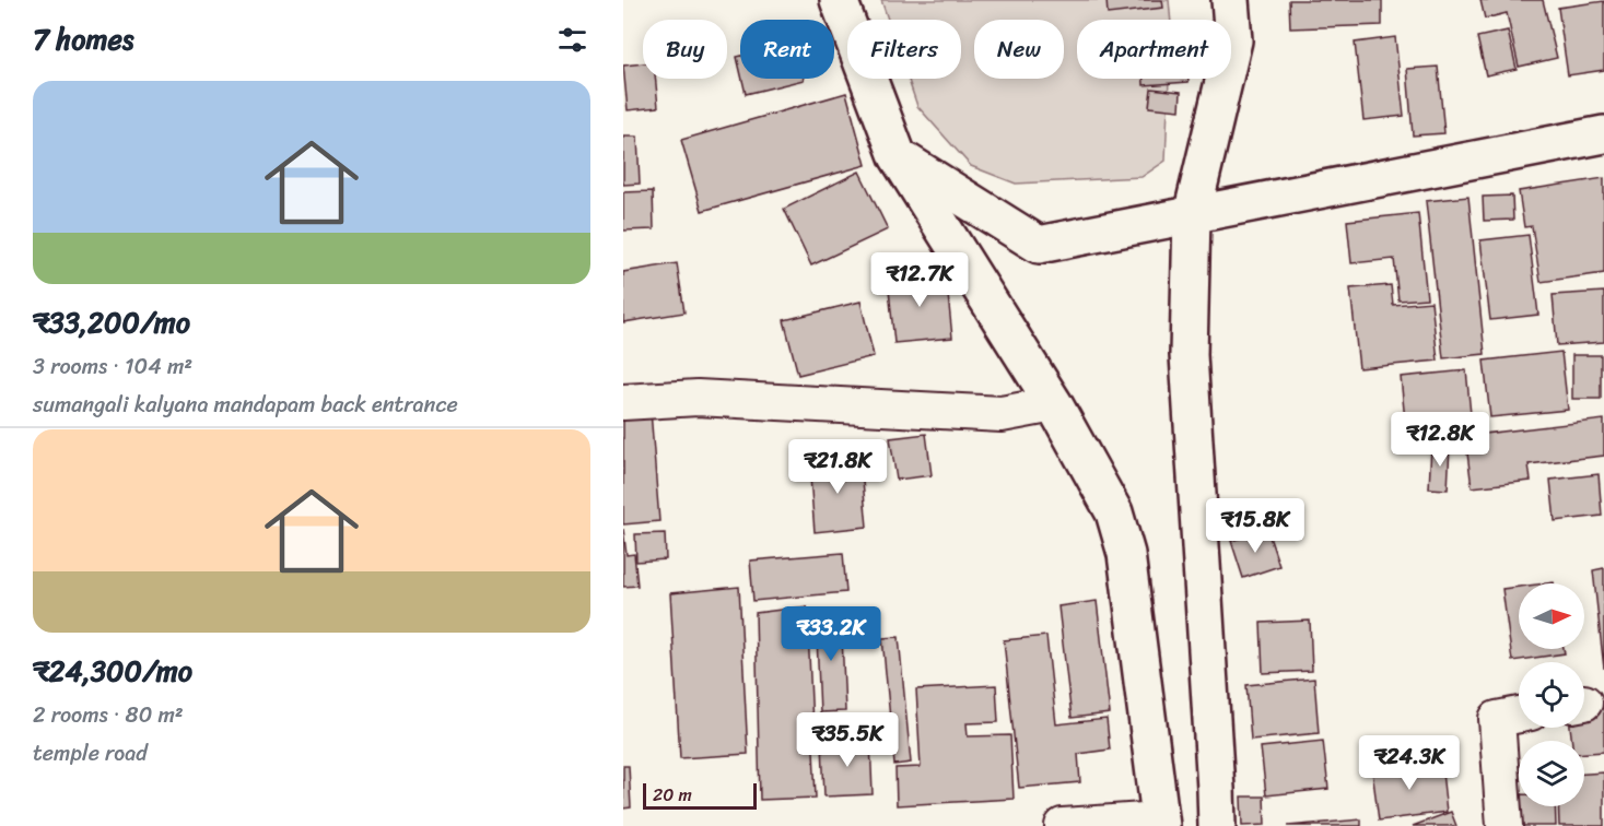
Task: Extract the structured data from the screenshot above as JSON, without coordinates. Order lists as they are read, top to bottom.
{
  "scale_bar": "20 m",
  "north": "right",
  "page": {
    "heading": "7 homes",
    "chip": [
      "Buy",
      "Rent",
      "Filters",
      "New",
      "Apartment"
    ],
    "list": [
      {
        "name": "₹33,200/mo",
        "note": "3 rooms · 104 m² · sumangali kalyana mandapam back entrance"
      },
      {
        "name": "₹24,300/mo",
        "note": "2 rooms · 80 m² · temple road"
      }
    ],
    "price": [
      "₹12.7K",
      "₹12.8K",
      "₹21.8K",
      "₹15.8K",
      "₹33.2K",
      "₹35.5K",
      "₹24.3K"
    ],
    "scale": "20 m"
  }
}
